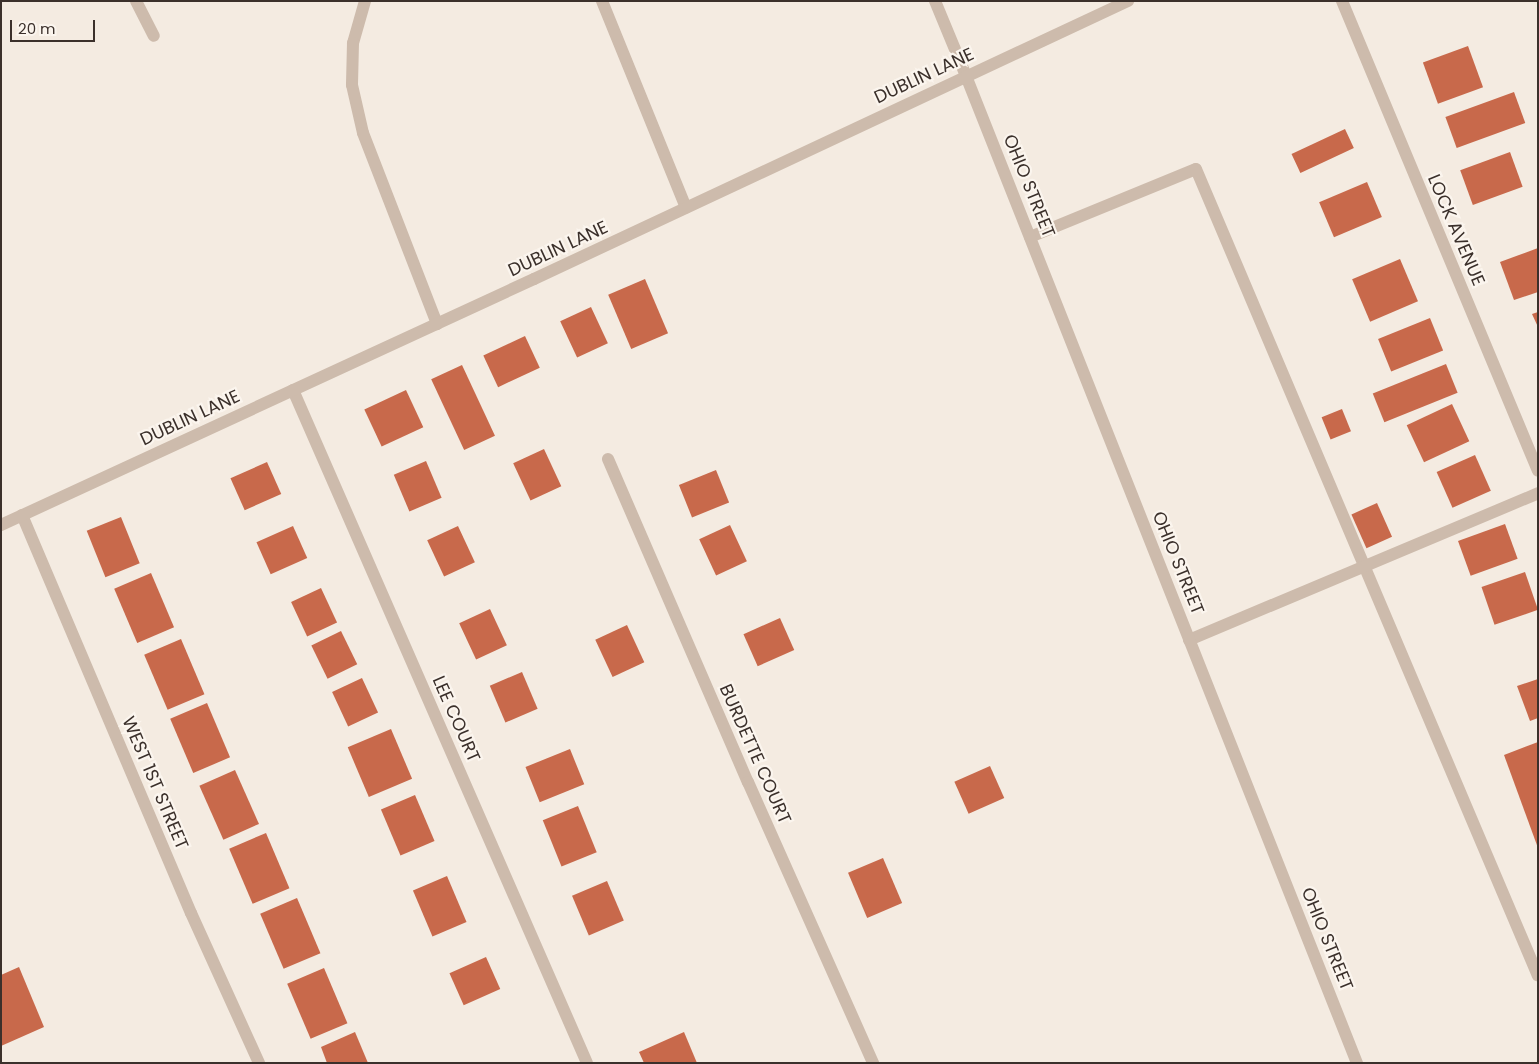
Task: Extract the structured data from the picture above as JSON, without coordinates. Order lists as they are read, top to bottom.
{
  "streets": {
    "street": [
      "DUBLIN LANE",
      "OHIO STREET",
      "LOCK AVENUE",
      "LEE COURT",
      "BURDETTE COURT",
      "WEST 1ST STREET"
    ]
  },
  "crossings": [
    ["DUBLIN LANE", "OHIO STREET"],
    ["DUBLIN LANE", "LEE COURT"],
    ["DUBLIN LANE", "WEST 1ST STREET"]
  ],
  "scale_bar": "20 m"
}
